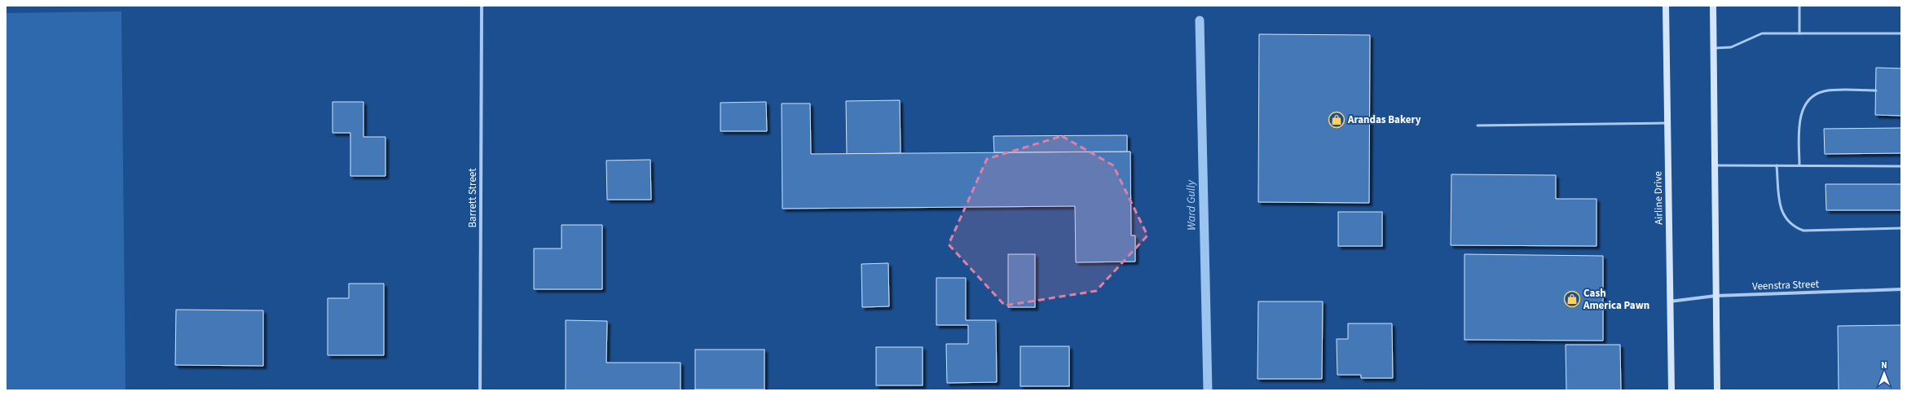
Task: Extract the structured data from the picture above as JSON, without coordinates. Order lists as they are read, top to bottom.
{
  "streets": {
    "main road": ["Airline Drive"],
    "street": ["Barrett Street", "Veenstra Street"]
  },
  "crossings": [
    ["Airline Drive", "Veenstra Street"]
  ],
  "water": ["Ward Gully"],
  "places": {
    "shop": ["Arandas Bakery", "Cash America Pawn"]
  },
  "north": "top"
}
